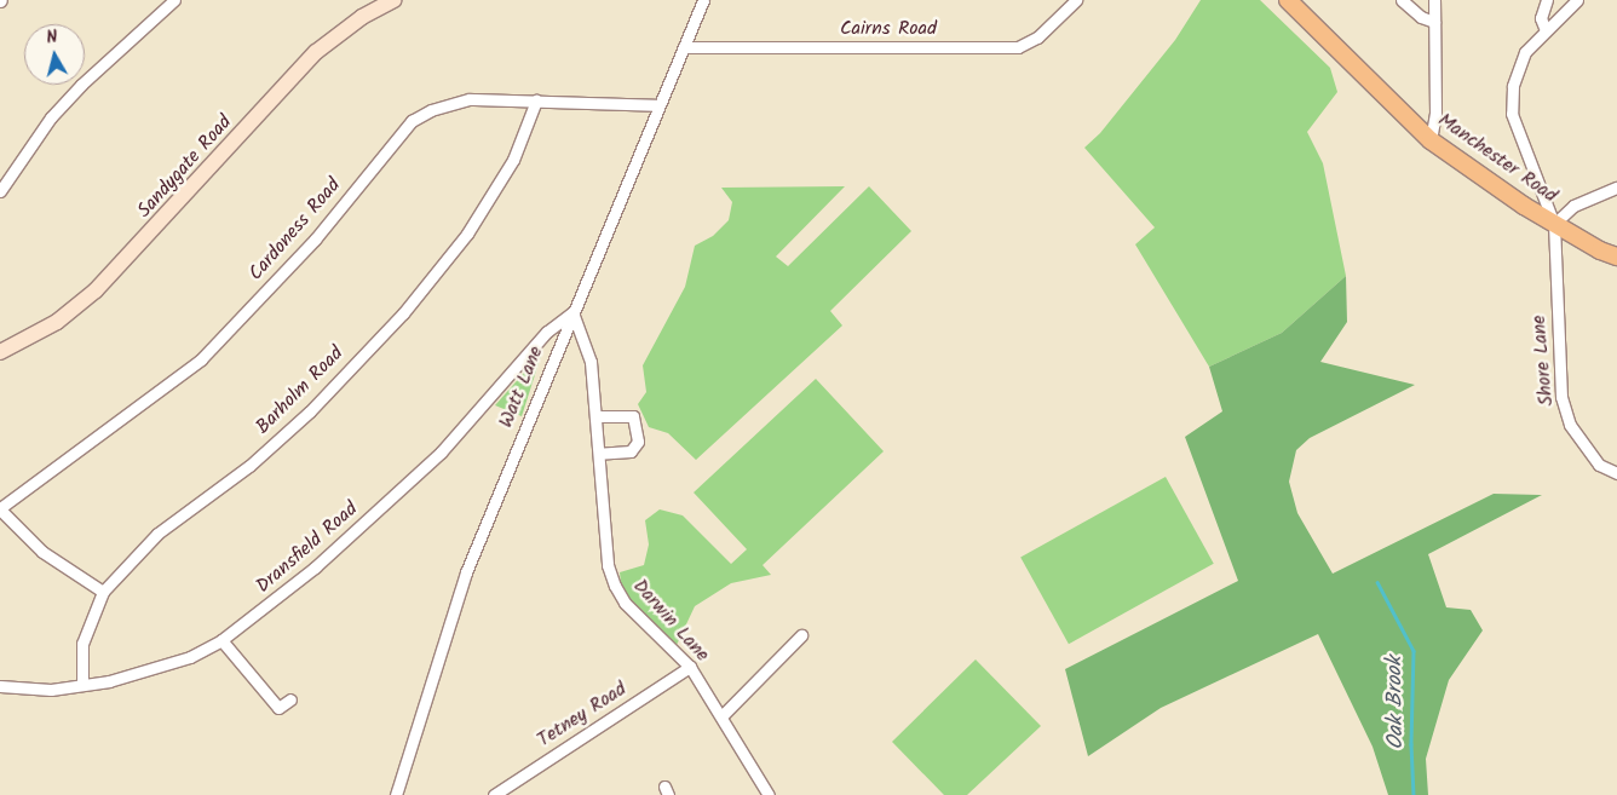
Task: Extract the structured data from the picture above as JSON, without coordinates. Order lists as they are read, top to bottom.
{
  "streets": {
    "main road": ["Manchester Road"],
    "street": [
      "Cairns Road",
      "Sandygate Road",
      "Cardoness Road",
      "Shore Lane",
      "Watt Lane",
      "Barholm Road",
      "Dransfield Road",
      "Darwin Lane",
      "Tetney Road"
    ]
  },
  "crossings": [
    ["Cairns Road", "Watt Lane"],
    ["Manchester Road", "Shore Lane"],
    ["Cardoness Road", "Watt Lane"],
    ["Cardoness Road", "Barholm Road"],
    ["Watt Lane", "Dransfield Road"],
    ["Watt Lane", "Darwin Lane"],
    ["Barholm Road", "Dransfield Road"],
    ["Dransfield Road", "Darwin Lane"],
    ["Darwin Lane", "Tetney Road"]
  ],
  "water": ["Oak Brook"],
  "north": "top"
}
